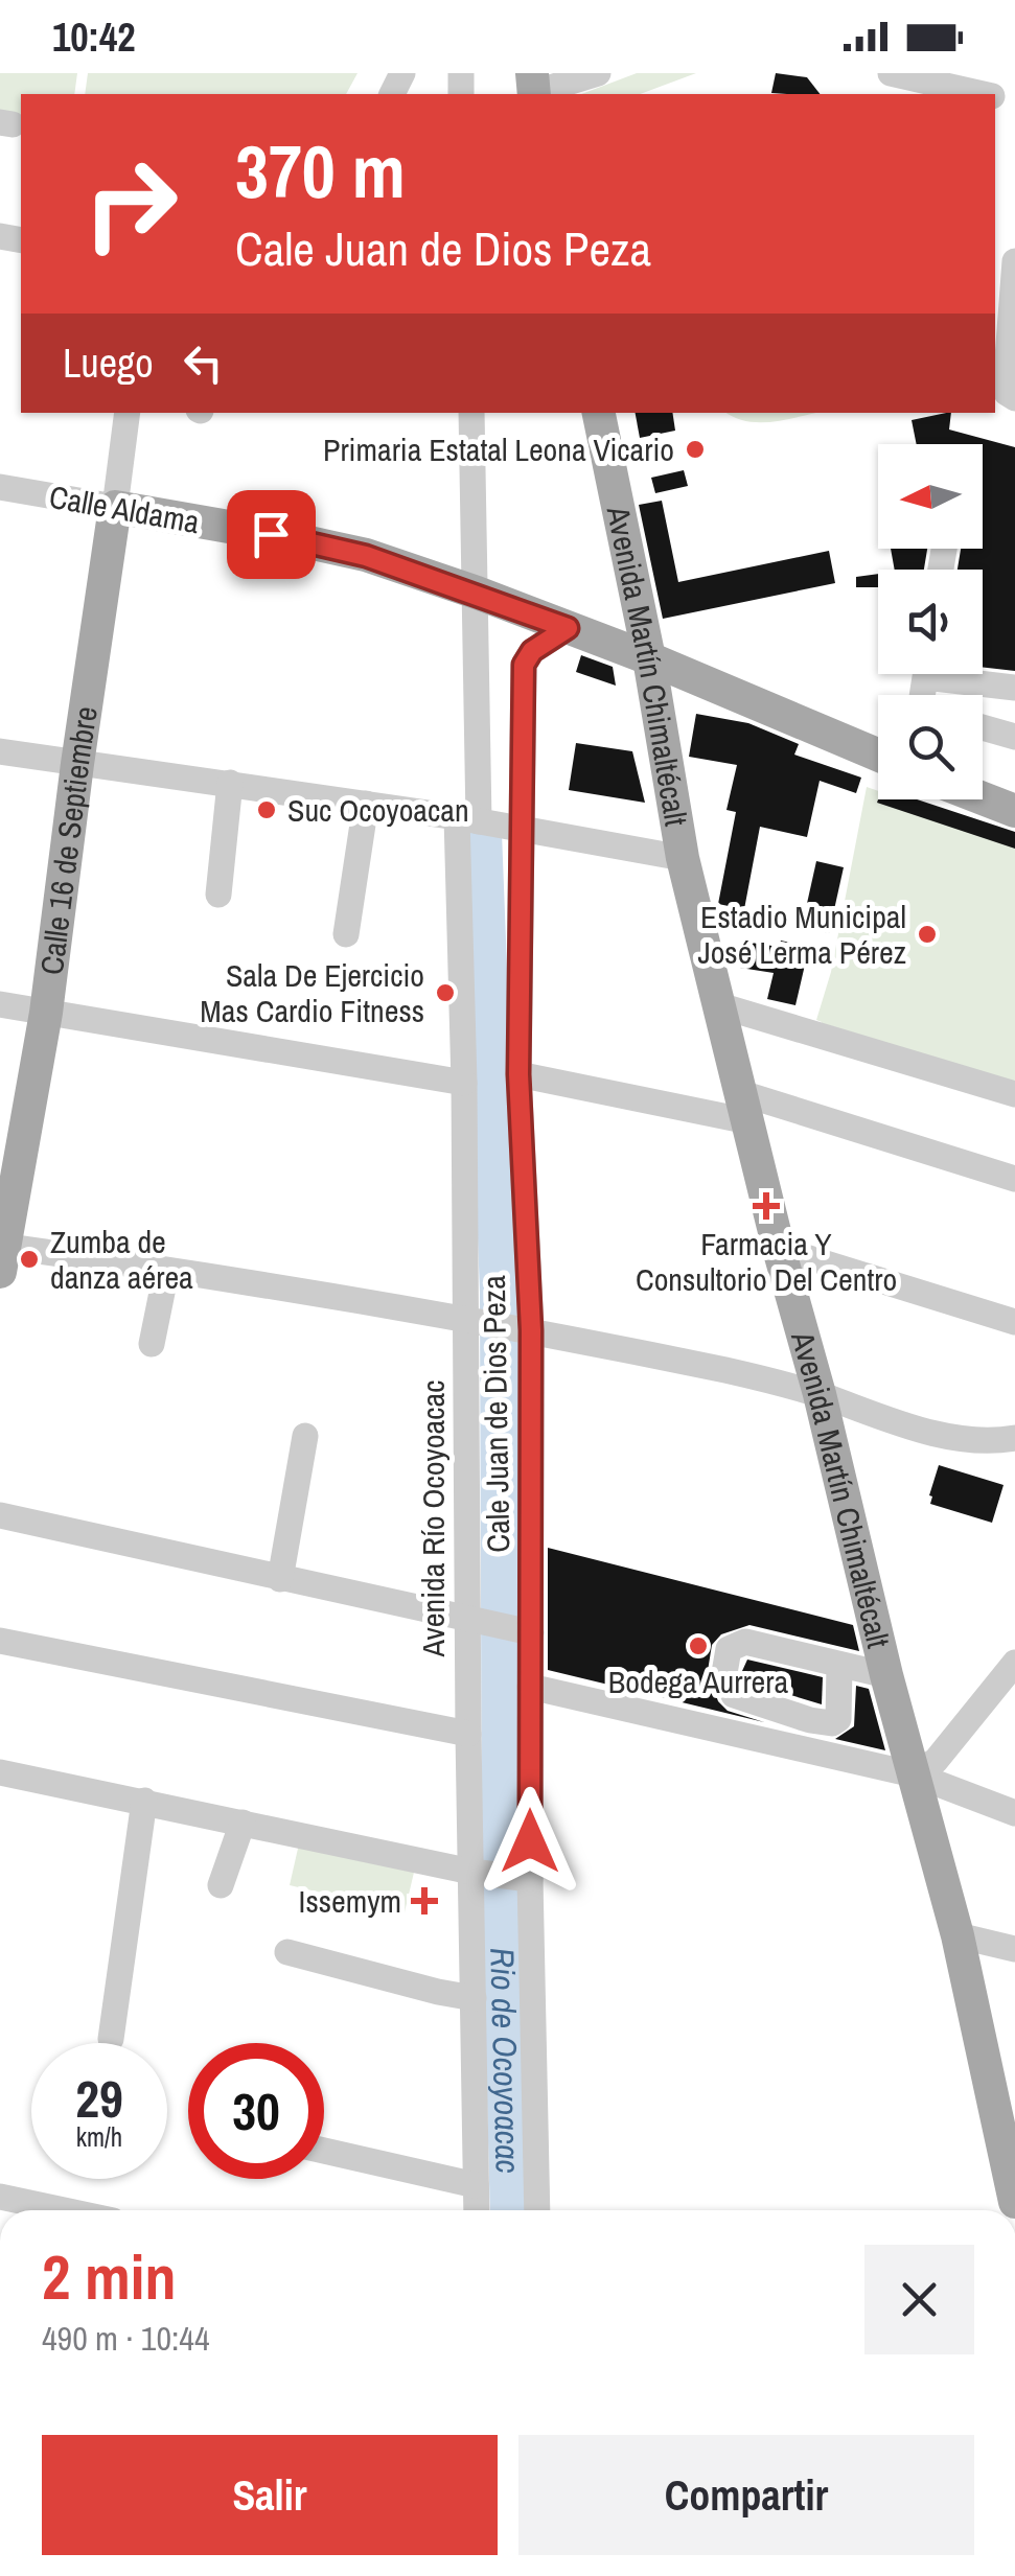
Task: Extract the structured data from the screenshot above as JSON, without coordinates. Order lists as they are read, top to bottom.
{
  "streets": {
    "main road": ["Calle Aldama", "Avenida Martín Chimaltécalt", "Calle 16 de Septiembre"],
    "street": ["Cale Juan de Dios Peza", "Avenida Río Ocoyoacac"]
  },
  "crossings": [
    ["Calle Aldama", "Avenida Martín Chimaltécalt"],
    ["Calle Aldama", "Calle 16 de Septiembre"],
    ["Calle Aldama", "Cale Juan de Dios Peza"],
    ["Calle Aldama", "Avenida Río Ocoyoacac"]
  ],
  "water": ["Rio de Ocoyoacac"],
  "places": {
    "other": [
      "Primaria Estatal Leona Vicario",
      "Suc Ocoyoacan",
      "Estadio Municipal José Lerma Pérez",
      "Sala De Ejercicio Mas Cardio Fitness",
      "Zumba de danza aérea",
      "Bodega Aurrera"
    ],
    "health": ["Farmacia Y Consultorio Del Centro", "Issemym"]
  },
  "north": "left",
  "page": {
    "status": "10:42",
    "turn": ["370 m", "Cale Juan de Dios Peza"],
    "then": "Luego",
    "speed": "29 km/h",
    "limit": "30",
    "heading": ["2 min", "490 m · 10:44"],
    "buttons": ["Salir", "Compartir"]
  }
}
